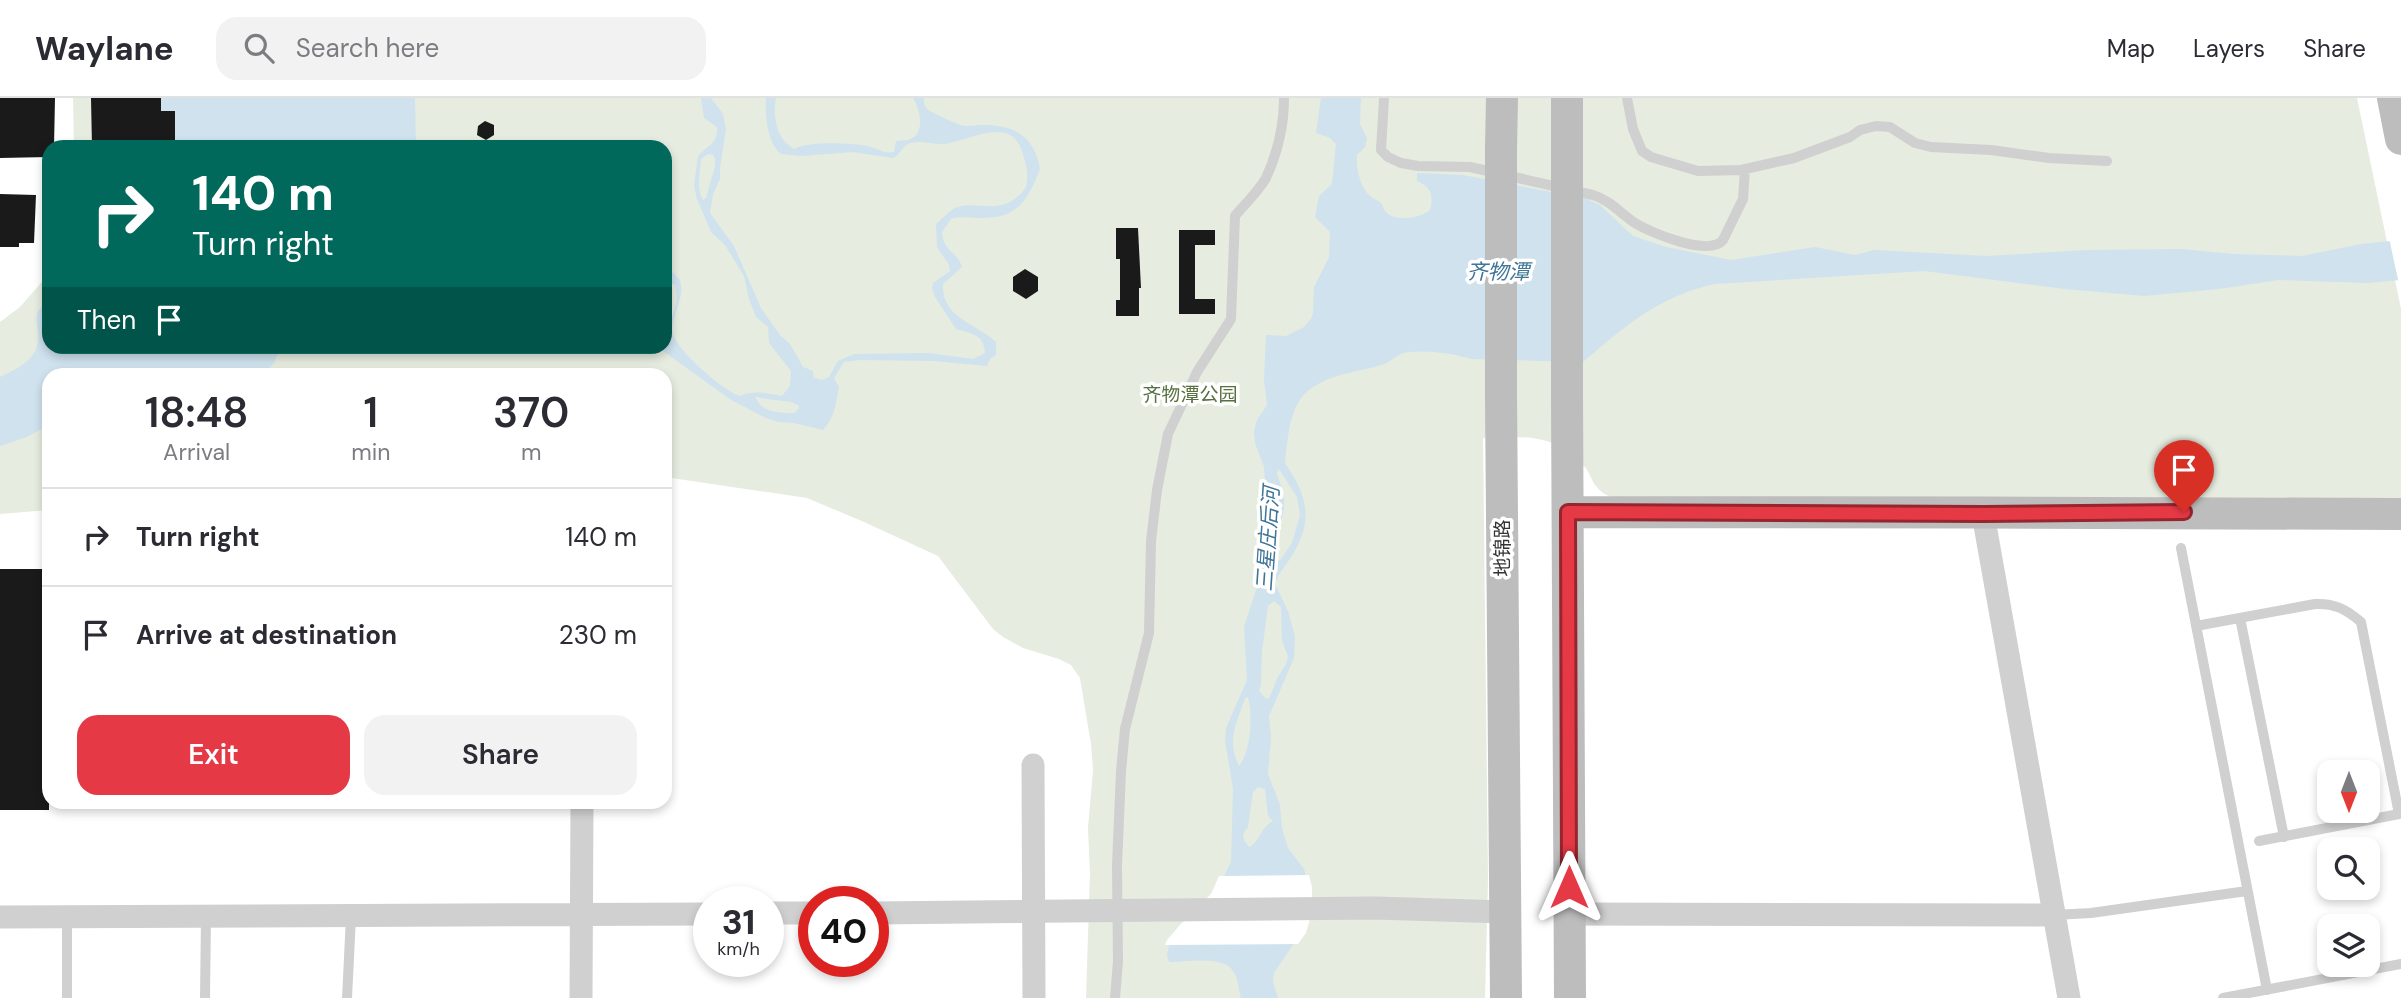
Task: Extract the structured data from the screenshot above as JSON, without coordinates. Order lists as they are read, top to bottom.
{
  "streets": {
    "street": ["地锦路"]
  },
  "water": ["齐物潭", "三星庄后河"],
  "parks": ["齐物潭公园"],
  "north": "bottom",
  "page": {
    "header": "Waylane",
    "search": "Search here",
    "nav": ["Map", "Layers", "Share"],
    "turn": ["140 m", "Turn right"],
    "then": "Then",
    "eta": [
      "18:48",
      "Arrival",
      "1",
      "min",
      "370",
      "m"
    ],
    "list": [
      {
        "name": "Turn right",
        "value": "140 m"
      },
      {
        "name": "Arrive at destination",
        "value": "230 m"
      }
    ],
    "buttons": ["Exit", "Share"],
    "speed": "31 km/h",
    "limit": "40"
  }
}
